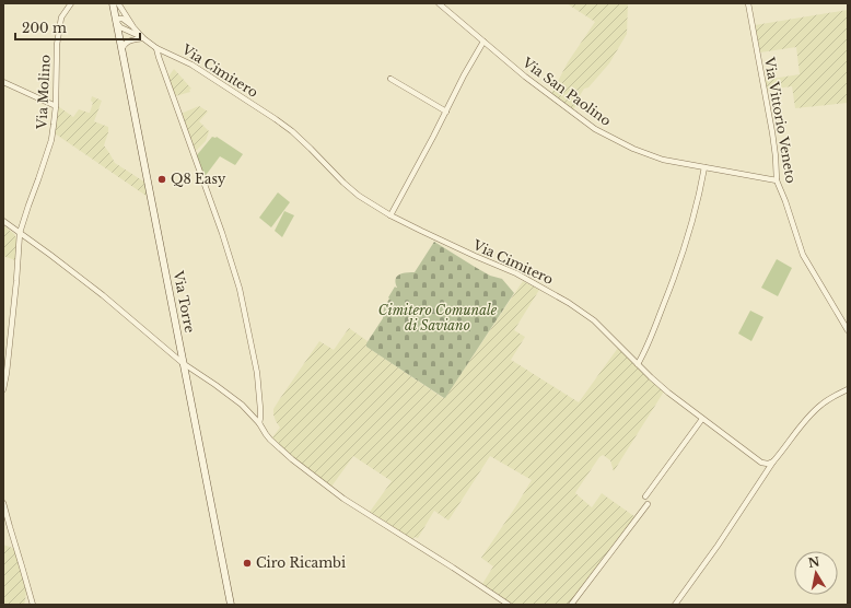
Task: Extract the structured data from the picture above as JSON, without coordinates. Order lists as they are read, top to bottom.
{
  "streets": {
    "main road": ["Via Torre"],
    "street": [
      "Via Cimitero",
      "Via Molino",
      "Via San Paolino",
      "Via Vittorio Veneto"
    ]
  },
  "crossings": [
    ["Via Cimitero", "Via Torre"],
    ["Via San Paolino", "Via Vittorio Veneto"]
  ],
  "parks": ["Cimitero Comunale di Saviano"],
  "places": ["Q8 Easy", "Ciro Ricambi"],
  "scale_bar": "200 m",
  "north": "top"
}
